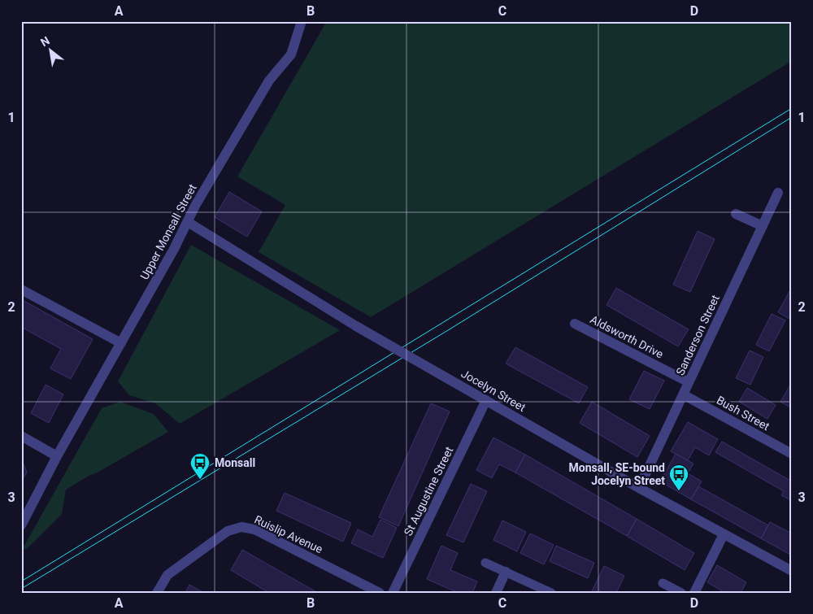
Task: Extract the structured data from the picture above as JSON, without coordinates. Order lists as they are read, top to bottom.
{
  "streets": {
    "street": [
      "Upper Monsall Street",
      "Sanderson Street",
      "Aldsworth Drive",
      "Jocelyn Street",
      "Bush Street",
      "St Augustine Street",
      "Ruislip Avenue"
    ]
  },
  "crossings": [
    ["Upper Monsall Street", "Jocelyn Street"],
    ["Sanderson Street", "Aldsworth Drive"],
    ["Sanderson Street", "Jocelyn Street"],
    ["Sanderson Street", "Bush Street"],
    ["Jocelyn Street", "St Augustine Street"]
  ],
  "places": {
    "bus stop": ["Monsall", "Monsall, SE-bound Jocelyn Street"]
  },
  "north": "top left",
  "grid": {
    "columns": [
      "A",
      "B",
      "C",
      "D"
    ],
    "rows": ["1", "2", "3"]
  }
}
